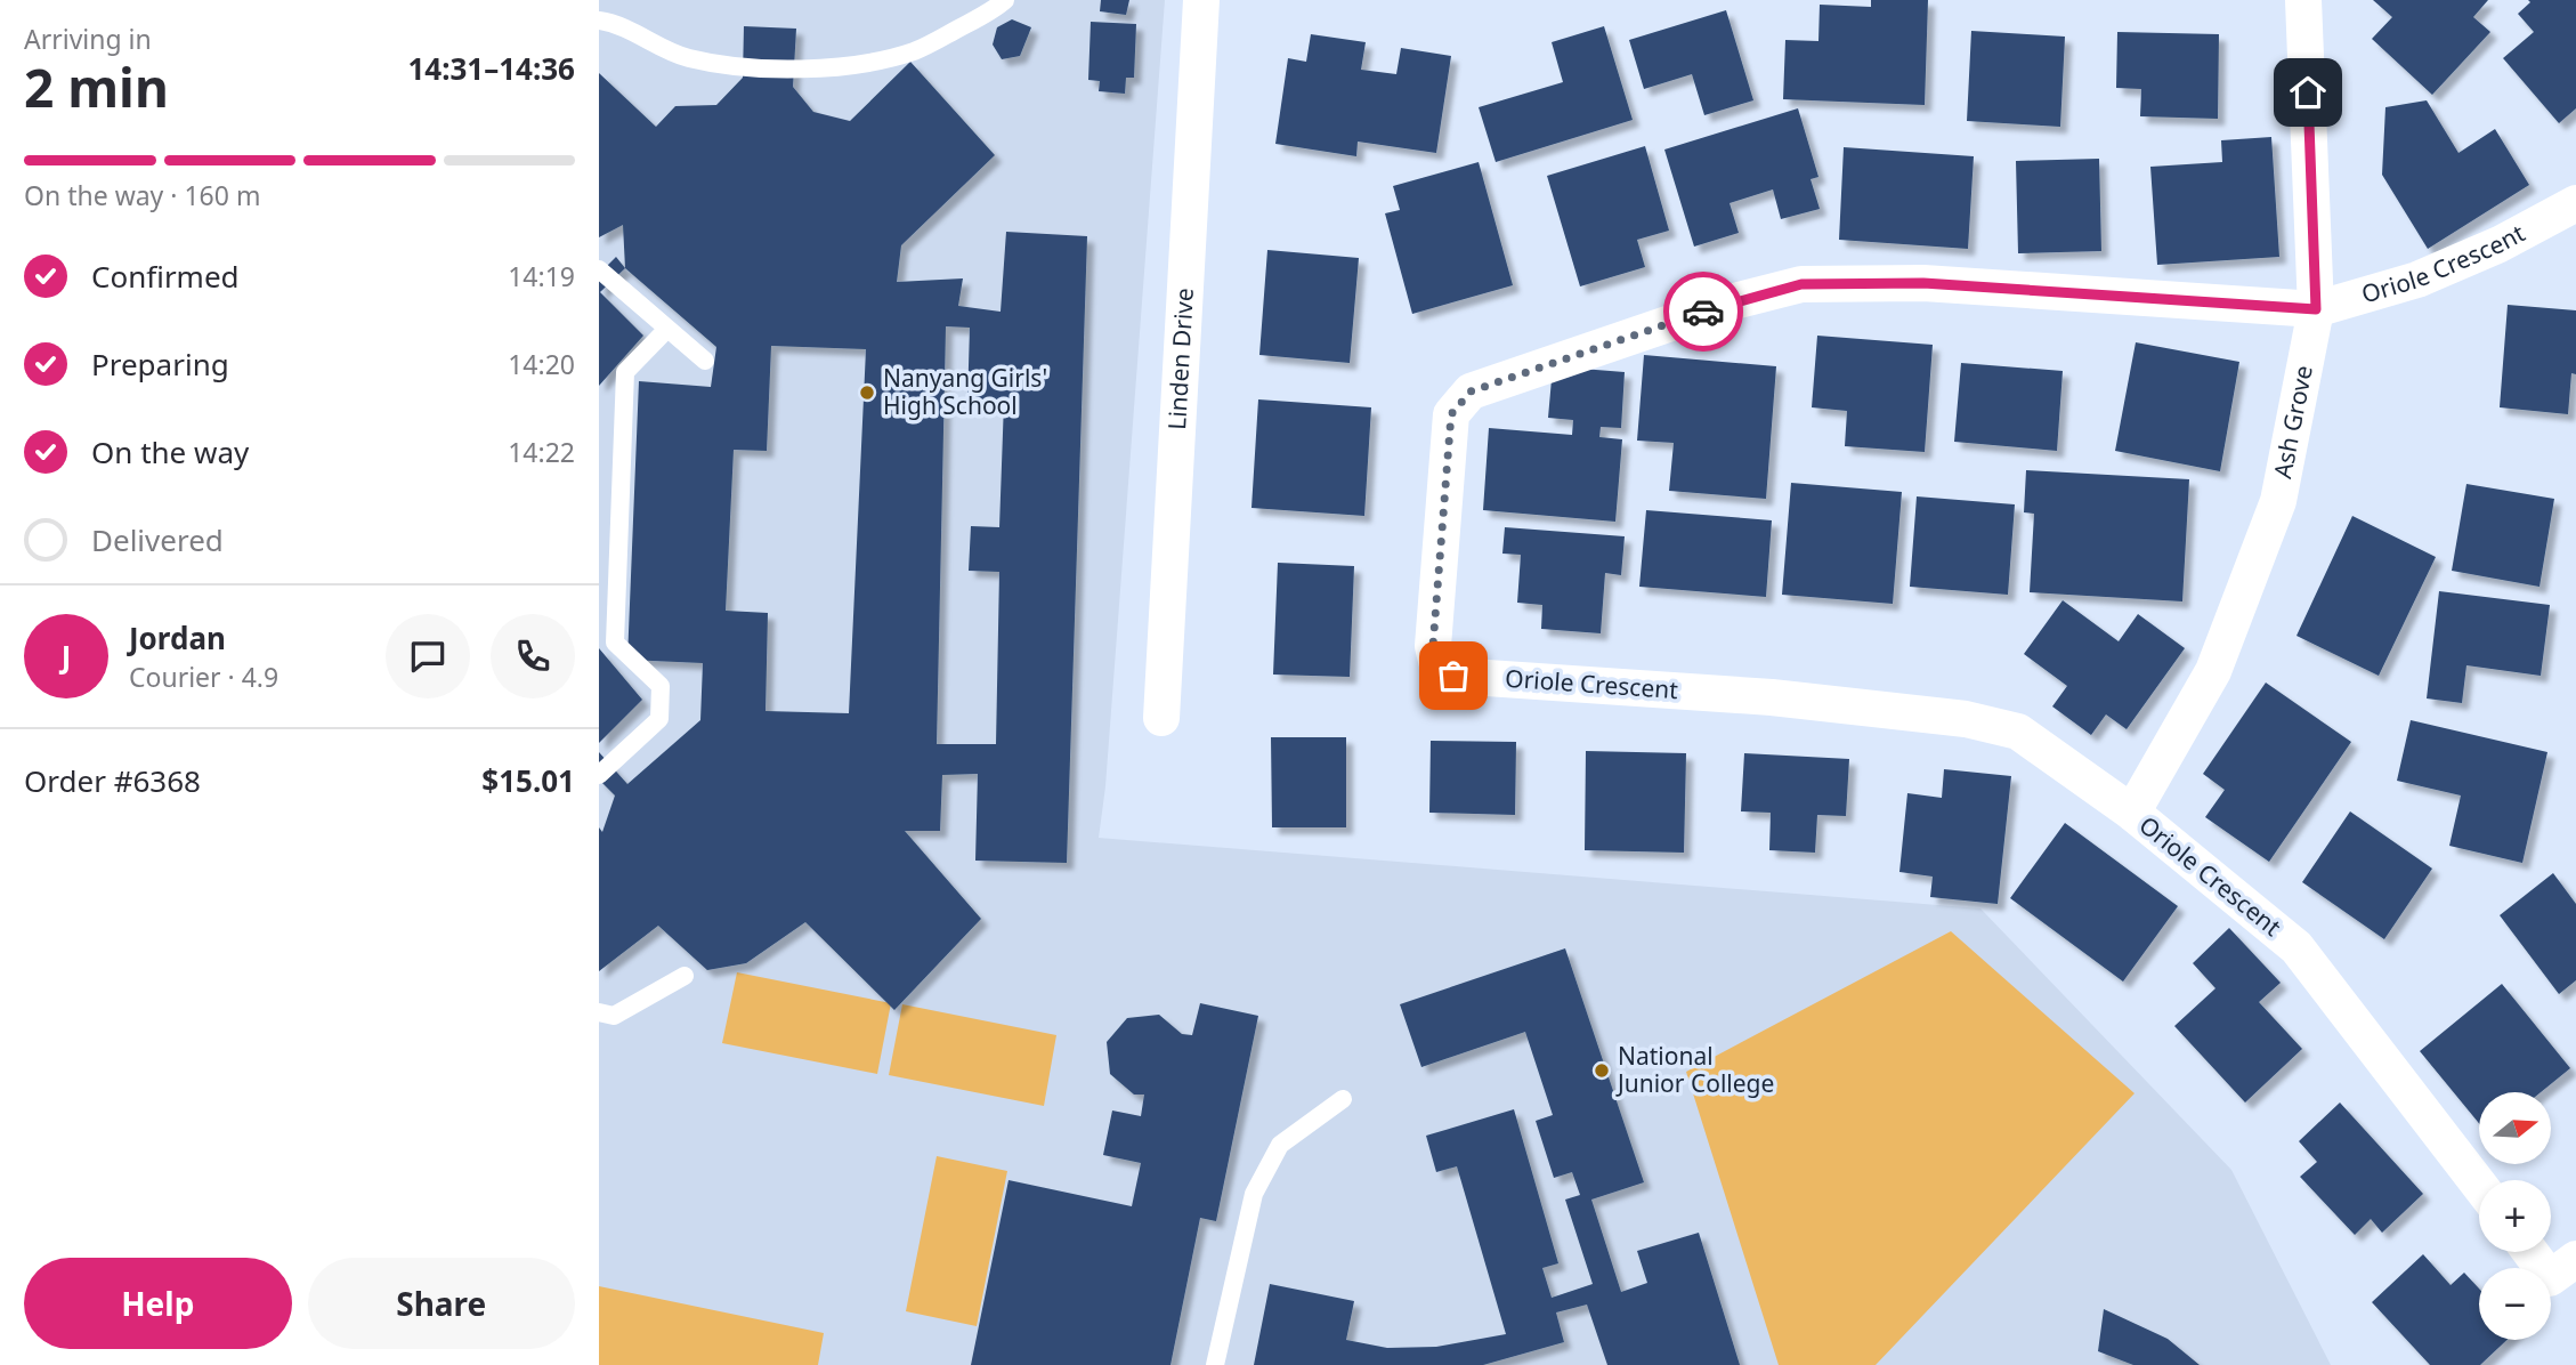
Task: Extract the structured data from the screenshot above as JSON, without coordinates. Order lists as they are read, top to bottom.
{
  "streets": {
    "street": ["Oriole Crescent", "Linden Drive", "Ash Grove"]
  },
  "crossings": [
    ["Oriole Crescent", "Ash Grove"]
  ],
  "places": ["Nanyang Girls' High School", "National Junior College"],
  "north": "right",
  "page": {
    "heading": ["2 min", "Arriving in", "14:31–14:36"],
    "panel": [
      "Jordan",
      "Courier · 4.9",
      "Order #6368",
      "$15.01"
    ],
    "bar": "On the way · 160 m",
    "list": [
      ["Confirmed", "14:19"],
      ["Preparing", "14:20"],
      ["On the way", "14:22"],
      "Delivered"
    ],
    "round": "J",
    "map_buttons": ["+", "−"],
    "buttons": ["Help", "Share"]
  }
}
